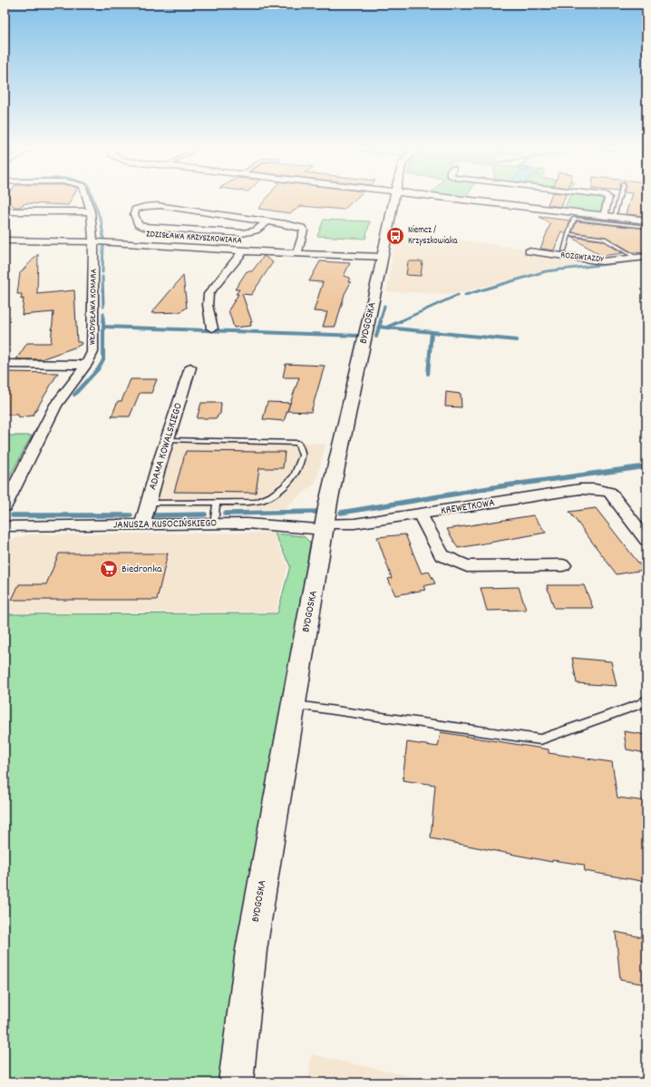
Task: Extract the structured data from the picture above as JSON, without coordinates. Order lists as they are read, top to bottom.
{
  "streets": {
    "street": [
      "ZDZISŁAWA KRZYSZKOWIAKA",
      "ROZGWIAZDY",
      "WŁADYSŁAWA KOMARA",
      "BYDGOSKA",
      "ADAMA KOWALSKIEGO",
      "KREWETKOWA",
      "JANUSZA KUSOCIŃSKIEGO"
    ]
  },
  "crossings": [
    ["ZDZISŁAWA KRZYSZKOWIAKA", "WŁADYSŁAWA KOMARA"],
    ["ZDZISŁAWA KRZYSZKOWIAKA", "BYDGOSKA"],
    ["BYDGOSKA", "KREWETKOWA"],
    ["BYDGOSKA", "JANUSZA KUSOCIŃSKIEGO"],
    ["ADAMA KOWALSKIEGO", "JANUSZA KUSOCIŃSKIEGO"],
    ["KREWETKOWA", "JANUSZA KUSOCIŃSKIEGO"]
  ],
  "places": {
    "bus stop": ["Niemcz / Krzyszkowiaka"],
    "supermarket": ["Biedronka"]
  }
}
